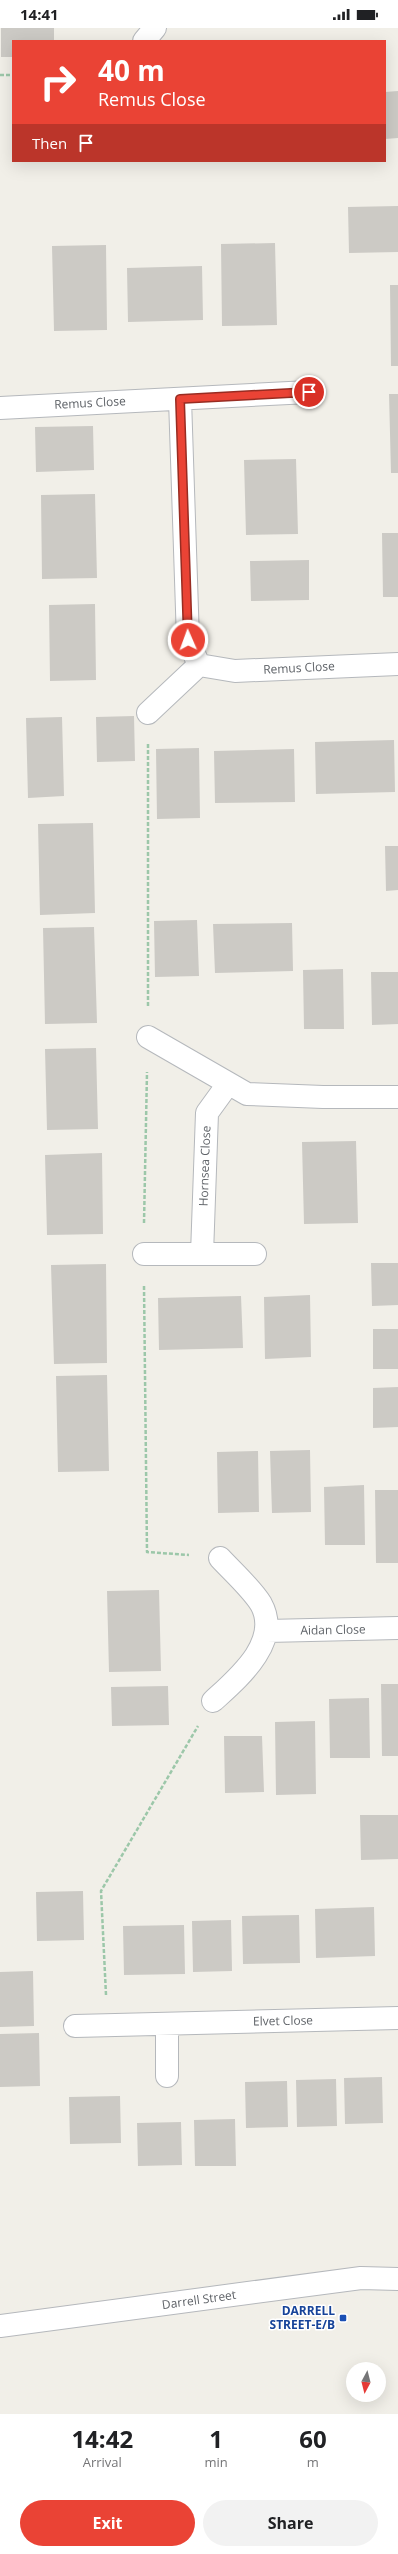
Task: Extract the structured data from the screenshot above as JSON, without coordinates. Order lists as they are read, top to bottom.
{
  "streets": {
    "street": [
      "Remus Close",
      "Hornsea Close",
      "Aidan Close",
      "Elvet Close",
      "Darrell Street"
    ]
  },
  "places": {
    "transit": ["DARRELL STREET-E/B"]
  },
  "north": "bottom",
  "page": {
    "status": "14:41",
    "turn": ["40 m", "Remus Close"],
    "then": "Then",
    "eta": [
      "14:42",
      "Arrival",
      "1",
      "min",
      "60",
      "m"
    ],
    "buttons": ["Exit", "Share"]
  }
}
